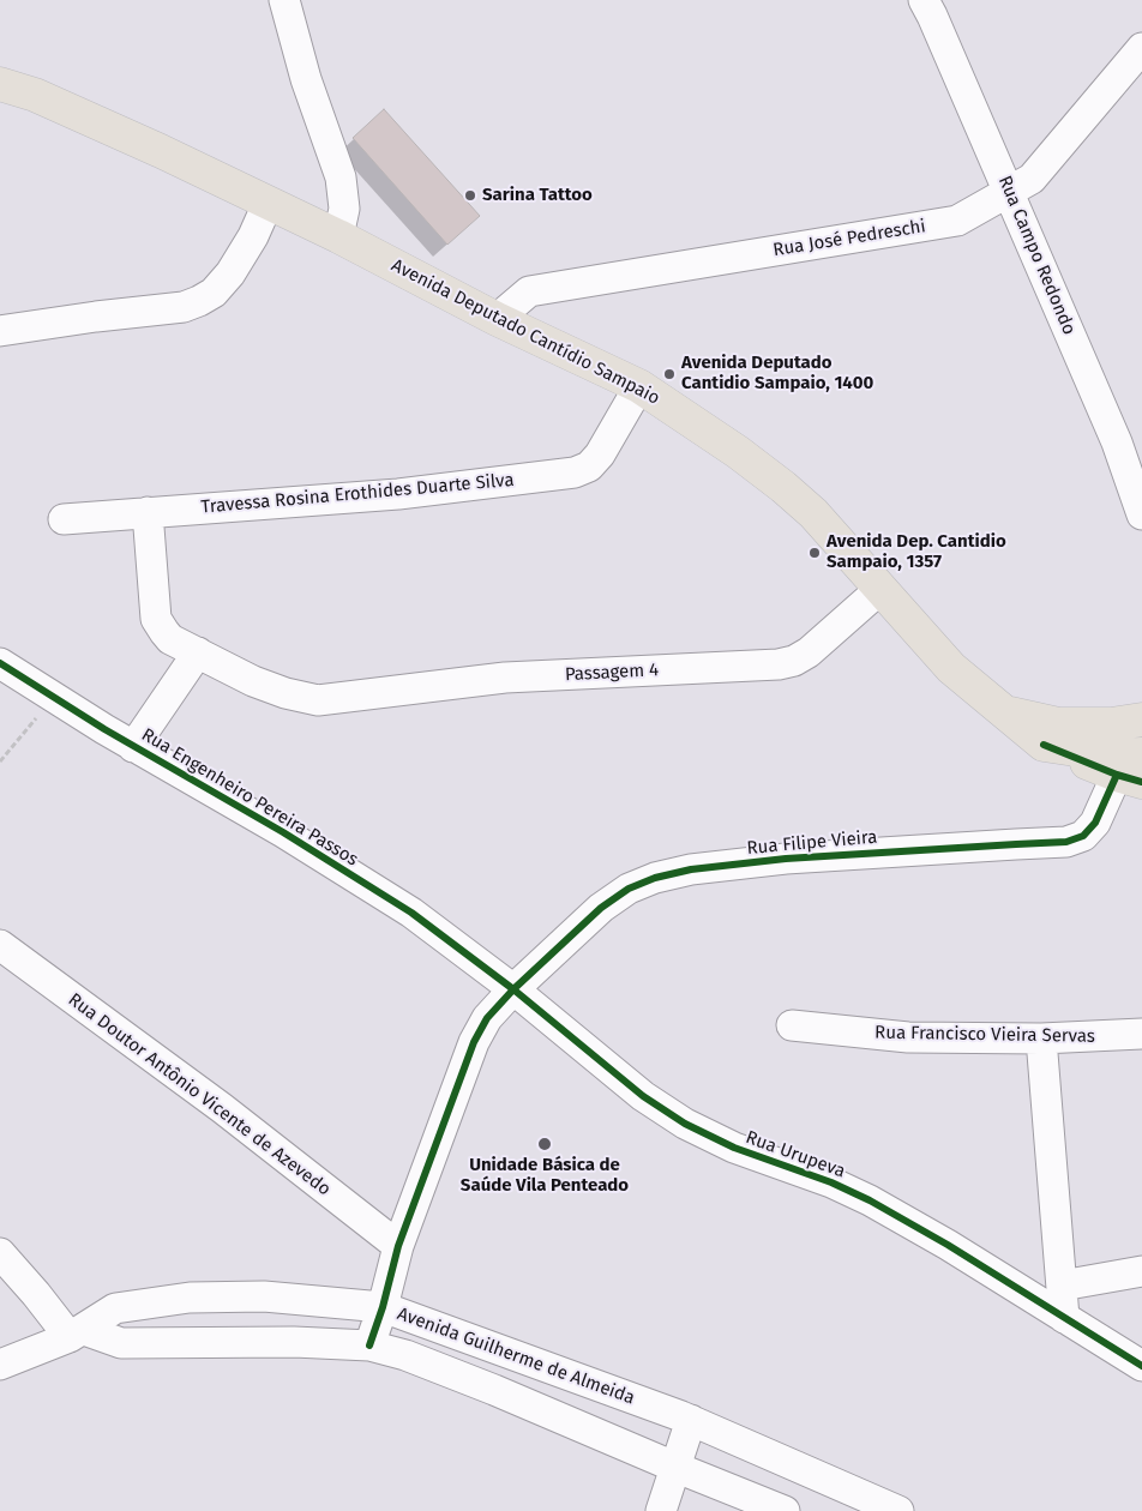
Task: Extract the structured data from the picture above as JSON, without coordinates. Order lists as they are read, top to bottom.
{
  "streets": {
    "main road": ["Avenida Deputado Cantídio Sampaio"],
    "street": [
      "Rua José Pedreschi",
      "Rua Campo Redondo",
      "Travessa Rosina Erothides Duarte Silva",
      "Passagem 4",
      "Rua Engenheiro Pereira Passos",
      "Rua Filipe Vieira",
      "Rua Francisco Vieira Servas",
      "Rua Doutor Antônio Vicente de Azevedo",
      "Rua Urupeva",
      "Avenida Guilherme de Almeida"
    ]
  },
  "crossings": [
    ["Rua José Pedreschi", "Rua Campo Redondo"],
    ["Rua José Pedreschi", "Avenida Deputado Cantídio Sampaio"],
    ["Avenida Deputado Cantídio Sampaio", "Travessa Rosina Erothides Duarte Silva"],
    ["Avenida Deputado Cantídio Sampaio", "Passagem 4"],
    ["Travessa Rosina Erothides Duarte Silva", "Passagem 4"],
    ["Rua Engenheiro Pereira Passos", "Rua Filipe Vieira"],
    ["Rua Engenheiro Pereira Passos", "Rua Urupeva"],
    ["Rua Filipe Vieira", "Rua Urupeva"]
  ],
  "places": [
    "Sarina Tattoo",
    "Avenida Deputado Cantidio Sampaio, 1400",
    "Avenida Dep. Cantidio Sampaio, 1357",
    "Unidade Básica de Saúde Vila Penteado"
  ]
}
